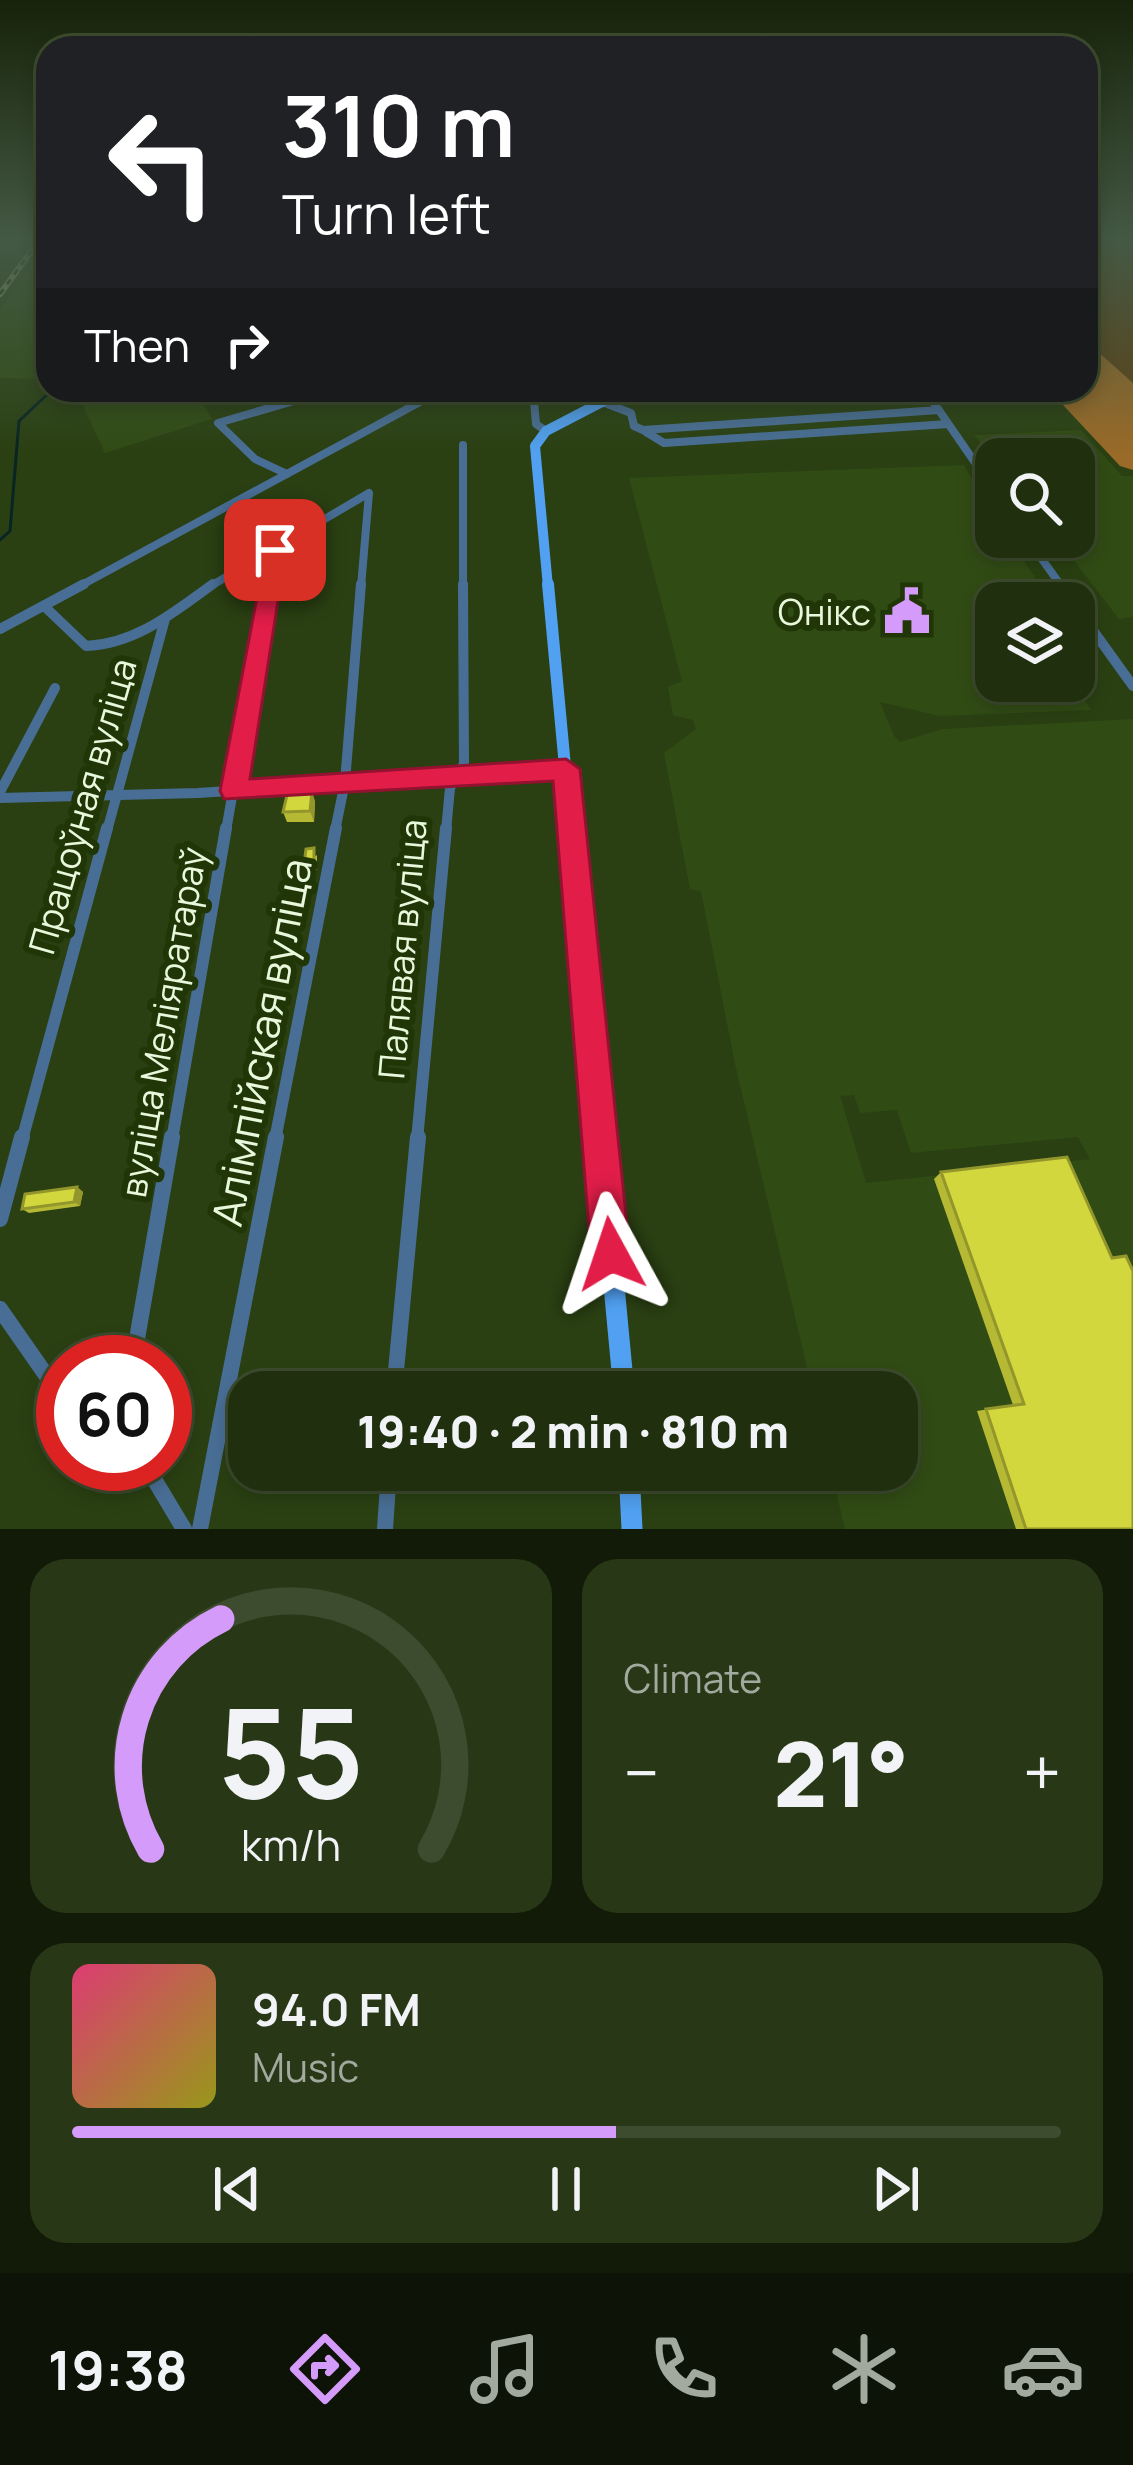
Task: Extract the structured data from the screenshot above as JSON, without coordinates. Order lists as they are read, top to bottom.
{
  "streets": {
    "street": [
      "Працоўная вуліца",
      "Палявая вуліца",
      "вуліца Меліяратараў",
      "Алімпійская вуліца"
    ]
  },
  "crossings": [
    ["вуліца Меліяратараў", "Алімпійская вуліца"]
  ],
  "places": {
    "public building": ["Онікс"]
  },
  "page": {
    "turn": ["310 m", "Turn left"],
    "then": "Then",
    "limit": "60",
    "trip": "19:40 · 2 min · 810 m",
    "tile": "Climate",
    "heat": ["−", "21°", "+"],
    "song": ["94.0 FM", "Music"],
    "tabs": "19:38",
    "gauge": ["55", "km/h"]
  }
}
